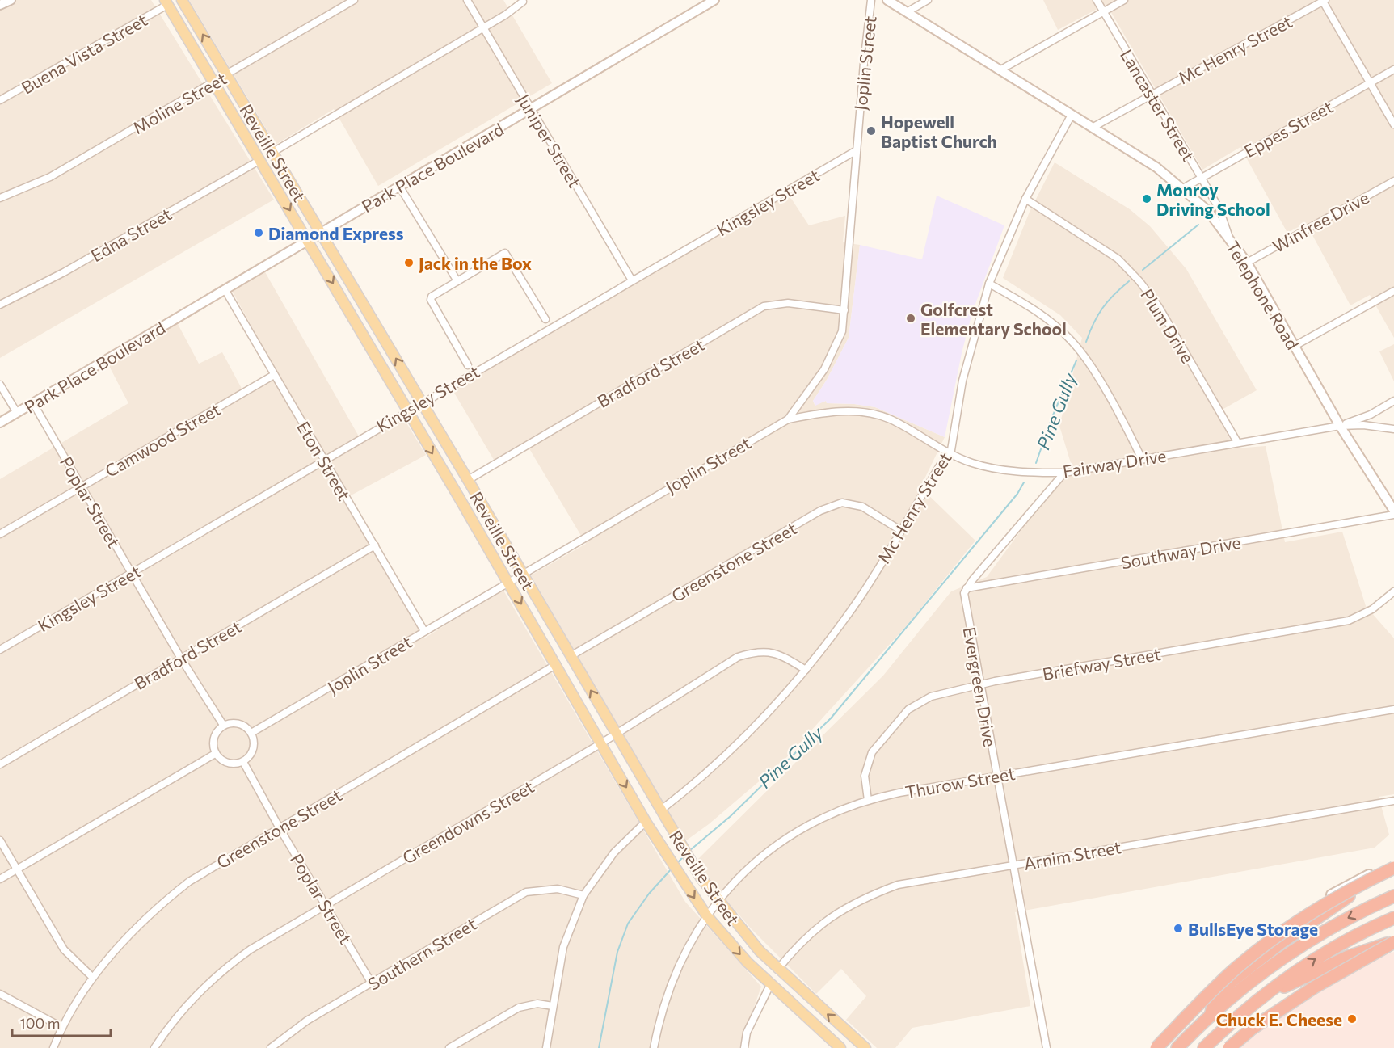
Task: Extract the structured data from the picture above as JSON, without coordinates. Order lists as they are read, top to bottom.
{
  "streets": {
    "main road": ["Reveille Street", "Park Place Boulevard", "Telephone Road"],
    "street": [
      "Mc Henry Street",
      "Buena Vista Street",
      "Joplin Street",
      "Moline Street",
      "Lancaster Street",
      "Eppes Street",
      "Juniper Street",
      "Kingsley Street",
      "Winfree Drive",
      "Edna Street",
      "Plum Drive",
      "Bradford Street",
      "Camwood Street",
      "Eton Street",
      "Fairway Drive",
      "Poplar Street",
      "Southway Drive",
      "Greenstone Street",
      "Briefway Street",
      "Evergreen Drive",
      "Thurow Street",
      "Greendowns Street",
      "Arnim Street",
      "Southern Street"
    ]
  },
  "crossings": [
    ["Mc Henry Street", "Lancaster Street"],
    ["Mc Henry Street", "Reveille Street"],
    ["Mc Henry Street", "Telephone Road"],
    ["Mc Henry Street", "Plum Drive"],
    ["Mc Henry Street", "Fairway Drive"],
    ["Mc Henry Street", "Greenstone Street"],
    ["Mc Henry Street", "Greendowns Street"],
    ["Buena Vista Street", "Reveille Street"],
    ["Joplin Street", "Reveille Street"],
    ["Joplin Street", "Kingsley Street"],
    ["Joplin Street", "Bradford Street"],
    ["Joplin Street", "Eton Street"],
    ["Joplin Street", "Fairway Drive"],
    ["Joplin Street", "Poplar Street"],
    ["Moline Street", "Reveille Street"],
    ["Lancaster Street", "Eppes Street"],
    ["Lancaster Street", "Telephone Road"],
    ["Eppes Street", "Telephone Road"],
    ["Juniper Street", "Park Place Boulevard"],
    ["Juniper Street", "Kingsley Street"],
    ["Reveille Street", "Park Place Boulevard"],
    ["Reveille Street", "Kingsley Street"],
    ["Reveille Street", "Edna Street"],
    ["Reveille Street", "Bradford Street"],
    ["Reveille Street", "Greenstone Street"],
    ["Reveille Street", "Thurow Street"],
    ["Reveille Street", "Greendowns Street"],
    ["Reveille Street", "Arnim Street"],
    ["Park Place Boulevard", "Eton Street"],
    ["Park Place Boulevard", "Poplar Street"],
    ["Kingsley Street", "Eton Street"],
    ["Kingsley Street", "Poplar Street"],
    ["Winfree Drive", "Telephone Road"],
    ["Telephone Road", "Fairway Drive"],
    ["Plum Drive", "Fairway Drive"],
    ["Bradford Street", "Eton Street"],
    ["Bradford Street", "Poplar Street"],
    ["Camwood Street", "Eton Street"],
    ["Camwood Street", "Poplar Street"],
    ["Poplar Street", "Greenstone Street"],
    ["Poplar Street", "Greendowns Street"],
    ["Poplar Street", "Southern Street"],
    ["Southway Drive", "Evergreen Drive"],
    ["Briefway Street", "Evergreen Drive"],
    ["Briefway Street", "Thurow Street"],
    ["Evergreen Drive", "Thurow Street"],
    ["Evergreen Drive", "Arnim Street"]
  ],
  "water": ["Pine Gully"],
  "places": [
    "Hopewell Baptist Church",
    "Monroy Driving School",
    "Diamond Express",
    "Jack in the Box",
    "Golfcrest Elementary School",
    "BullsEye Storage",
    "Chuck E. Cheese"
  ],
  "scale_bar": "100 m"
}
